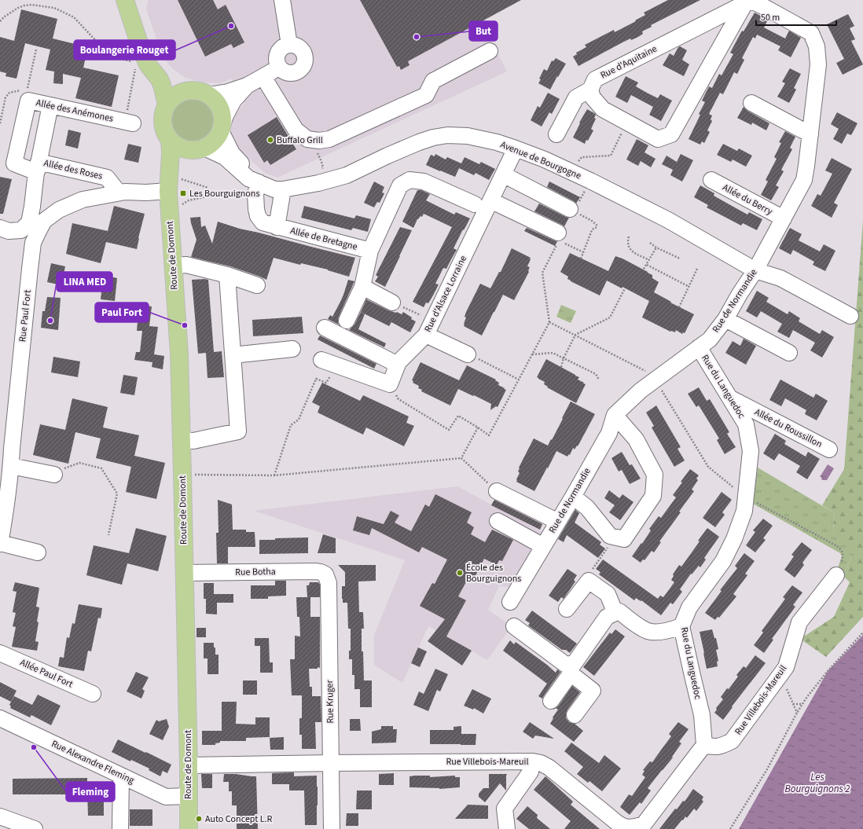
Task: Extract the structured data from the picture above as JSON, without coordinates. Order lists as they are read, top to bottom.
{
  "streets": {
    "main road": ["Route de Domont"],
    "street": [
      "Rue d'Aquitaine",
      "Allée des Anémones",
      "Avenue de Bourgogne",
      "Allée des Roses",
      "Allée du Berry",
      "Allée de Bretagne",
      "Rue d'Alsace Lorraine",
      "Rue de Normandie",
      "Rue Paul Fort",
      "Rue du Languedoc",
      "Allée du Roussillon",
      "Rue Botha",
      "Allée Paul Fort",
      "Rue Villebois-Mareuil",
      "Rue Kruger",
      "Rue Alexandre Fleming"
    ]
  },
  "crossings": [
    ["Rue d'Aquitaine", "Rue de Normandie"],
    ["Allée des Anémones", "Allée des Roses"],
    ["Avenue de Bourgogne", "Allée de Bretagne"],
    ["Avenue de Bourgogne", "Route de Domont"],
    ["Avenue de Bourgogne", "Rue d'Alsace Lorraine"],
    ["Avenue de Bourgogne", "Rue de Normandie"],
    ["Allée des Roses", "Rue Paul Fort"],
    ["Allée du Berry", "Rue de Normandie"],
    ["Route de Domont", "Rue Paul Fort"],
    ["Route de Domont", "Rue Botha"],
    ["Route de Domont", "Rue Villebois-Mareuil"],
    ["Route de Domont", "Rue Alexandre Fleming"],
    ["Rue de Normandie", "Rue du Languedoc"],
    ["Rue du Languedoc", "Allée du Roussillon"],
    ["Rue du Languedoc", "Rue Villebois-Mareuil"],
    ["Rue Botha", "Rue Kruger"],
    ["Rue Villebois-Mareuil", "Rue Kruger"]
  ],
  "water": ["Les Bourguignons 2"],
  "places": {
    "other": [
      "Boulangerie Rouget",
      "But",
      "Buffalo Grill",
      "LINA MED",
      "Paul Fort",
      "École des Bourguignons",
      "Fleming",
      "Auto Concept L.R"
    ],
    "transit": ["Les Bourguignons"]
  },
  "scale_bar": "50 m"
}
